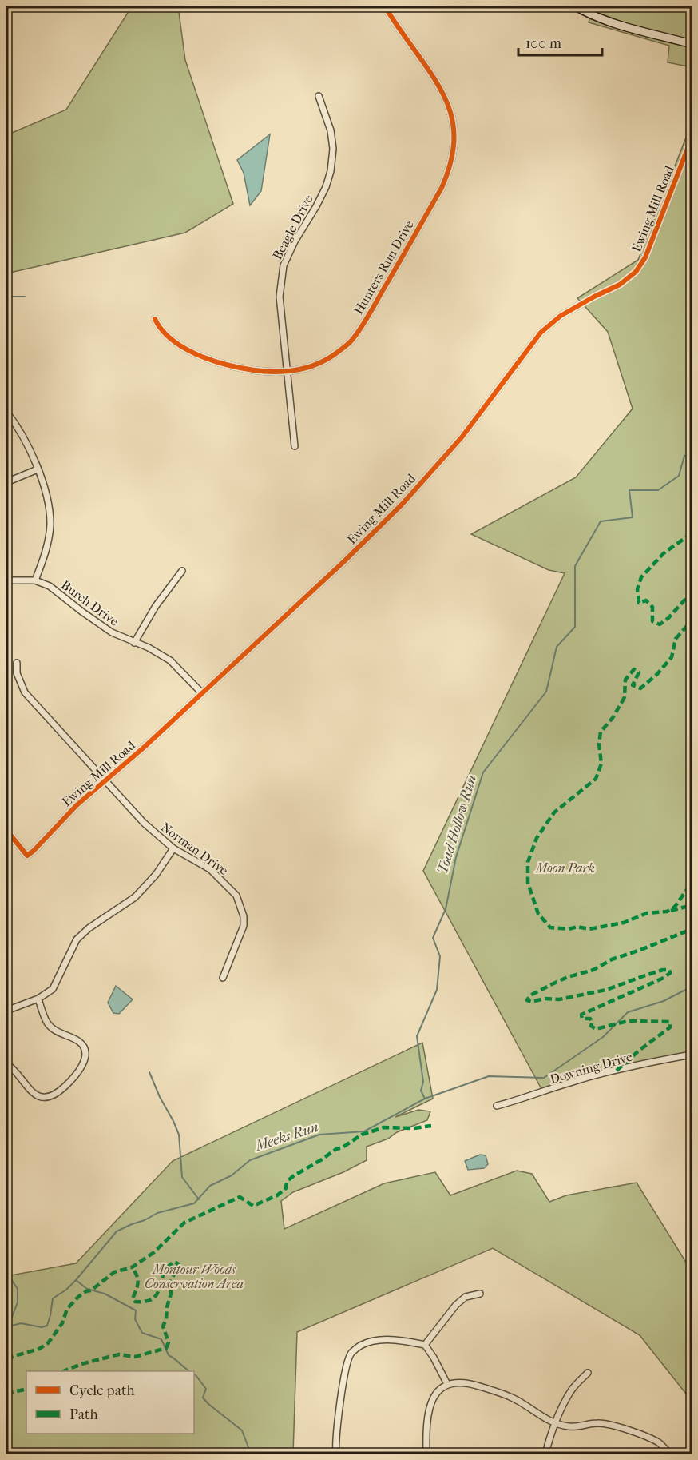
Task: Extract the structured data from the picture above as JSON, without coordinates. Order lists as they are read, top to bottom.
{
  "streets": {
    "street": [
      "Ewing Mill Road",
      "Beagle Drive",
      "Hunters Run Drive",
      "Burch Drive",
      "Norman Drive",
      "Downing Drive"
    ]
  },
  "crossings": [
    ["Ewing Mill Road", "Burch Drive"],
    ["Ewing Mill Road", "Norman Drive"],
    ["Beagle Drive", "Hunters Run Drive"]
  ],
  "water": ["Toad Hollow Run", "Meeks Run"],
  "parks": ["Moon Park", "Montour Woods Conservation Area"],
  "legend": ["Cycle path", "Path"],
  "scale_bar": "100 m"
}
